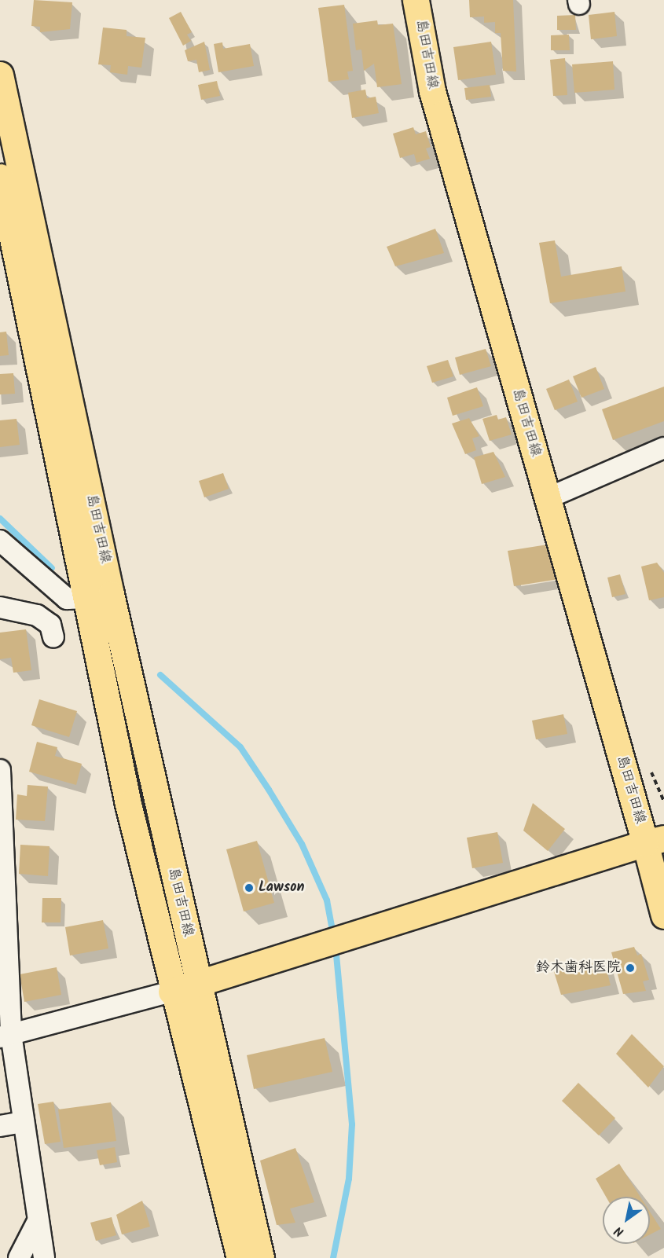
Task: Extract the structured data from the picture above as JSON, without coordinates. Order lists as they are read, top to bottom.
{
  "streets": {
    "main road": ["島田吉田線"]
  },
  "places": ["Lawson", "鈴木歯科医院"],
  "north": "bottom left"
}
